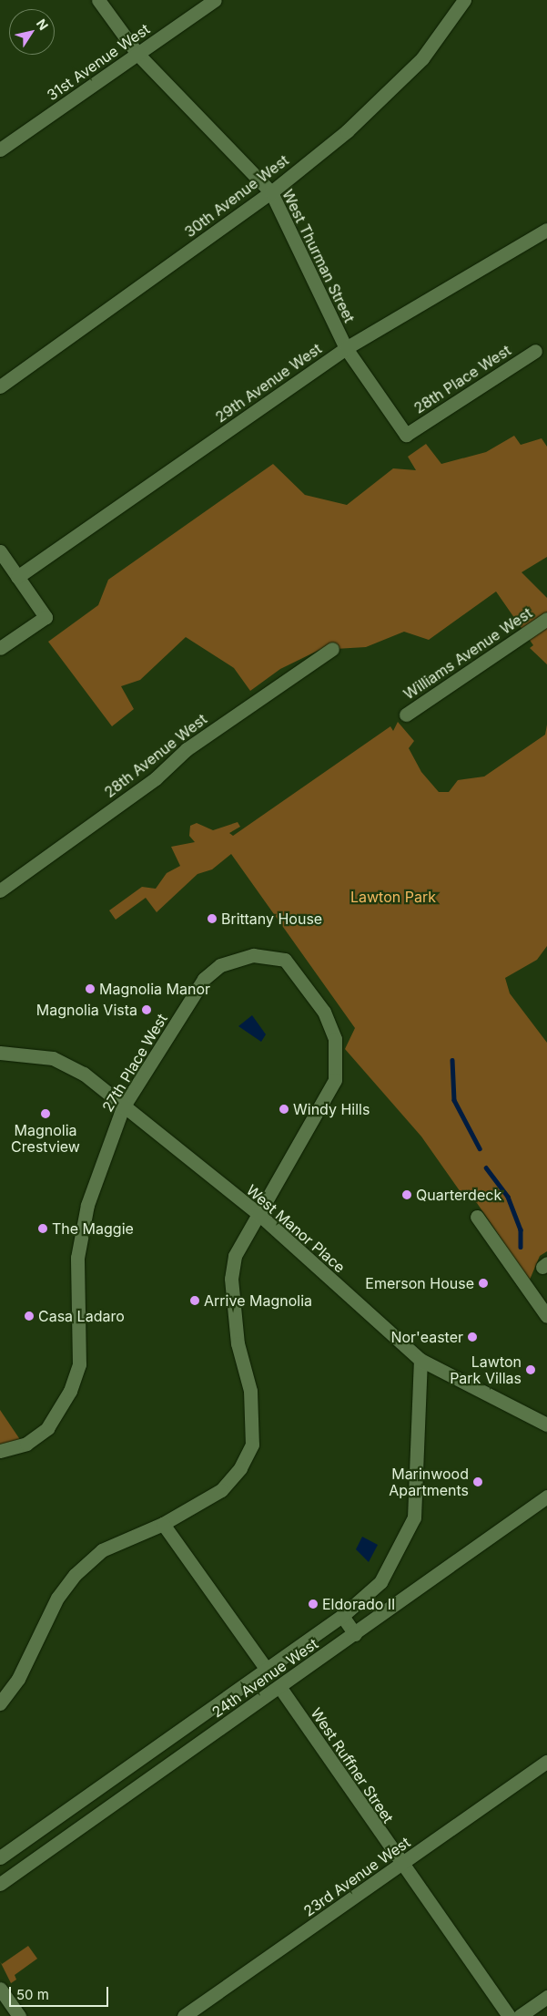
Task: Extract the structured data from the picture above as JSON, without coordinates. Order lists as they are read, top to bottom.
{
  "streets": {
    "street": [
      "31st Avenue West",
      "30th Avenue West",
      "West Thurman Street",
      "28th Place West",
      "29th Avenue West",
      "Williams Avenue West",
      "28th Avenue West",
      "27th Place West",
      "West Manor Place",
      "24th Avenue West",
      "West Ruffner Street",
      "23rd Avenue West"
    ]
  },
  "crossings": [
    ["31st Avenue West", "West Thurman Street"],
    ["30th Avenue West", "West Thurman Street"],
    ["West Thurman Street", "28th Place West"],
    ["West Thurman Street", "29th Avenue West"],
    ["27th Place West", "West Manor Place"],
    ["West Manor Place", "24th Avenue West"],
    ["24th Avenue West", "West Ruffner Street"],
    ["West Ruffner Street", "23rd Avenue West"]
  ],
  "parks": ["Lawton Park"],
  "places": [
    "Brittany House",
    "Magnolia Manor",
    "Magnolia Vista",
    "Windy Hills",
    "Magnolia Crestview",
    "Quarterdeck",
    "The Maggie",
    "Emerson House",
    "Arrive Magnolia",
    "Casa Ladaro",
    "Nor'easter",
    "Lawton Park Villas",
    "Marinwood Apartments",
    "Eldorado II"
  ],
  "scale_bar": "50 m",
  "north": "top right"
}
